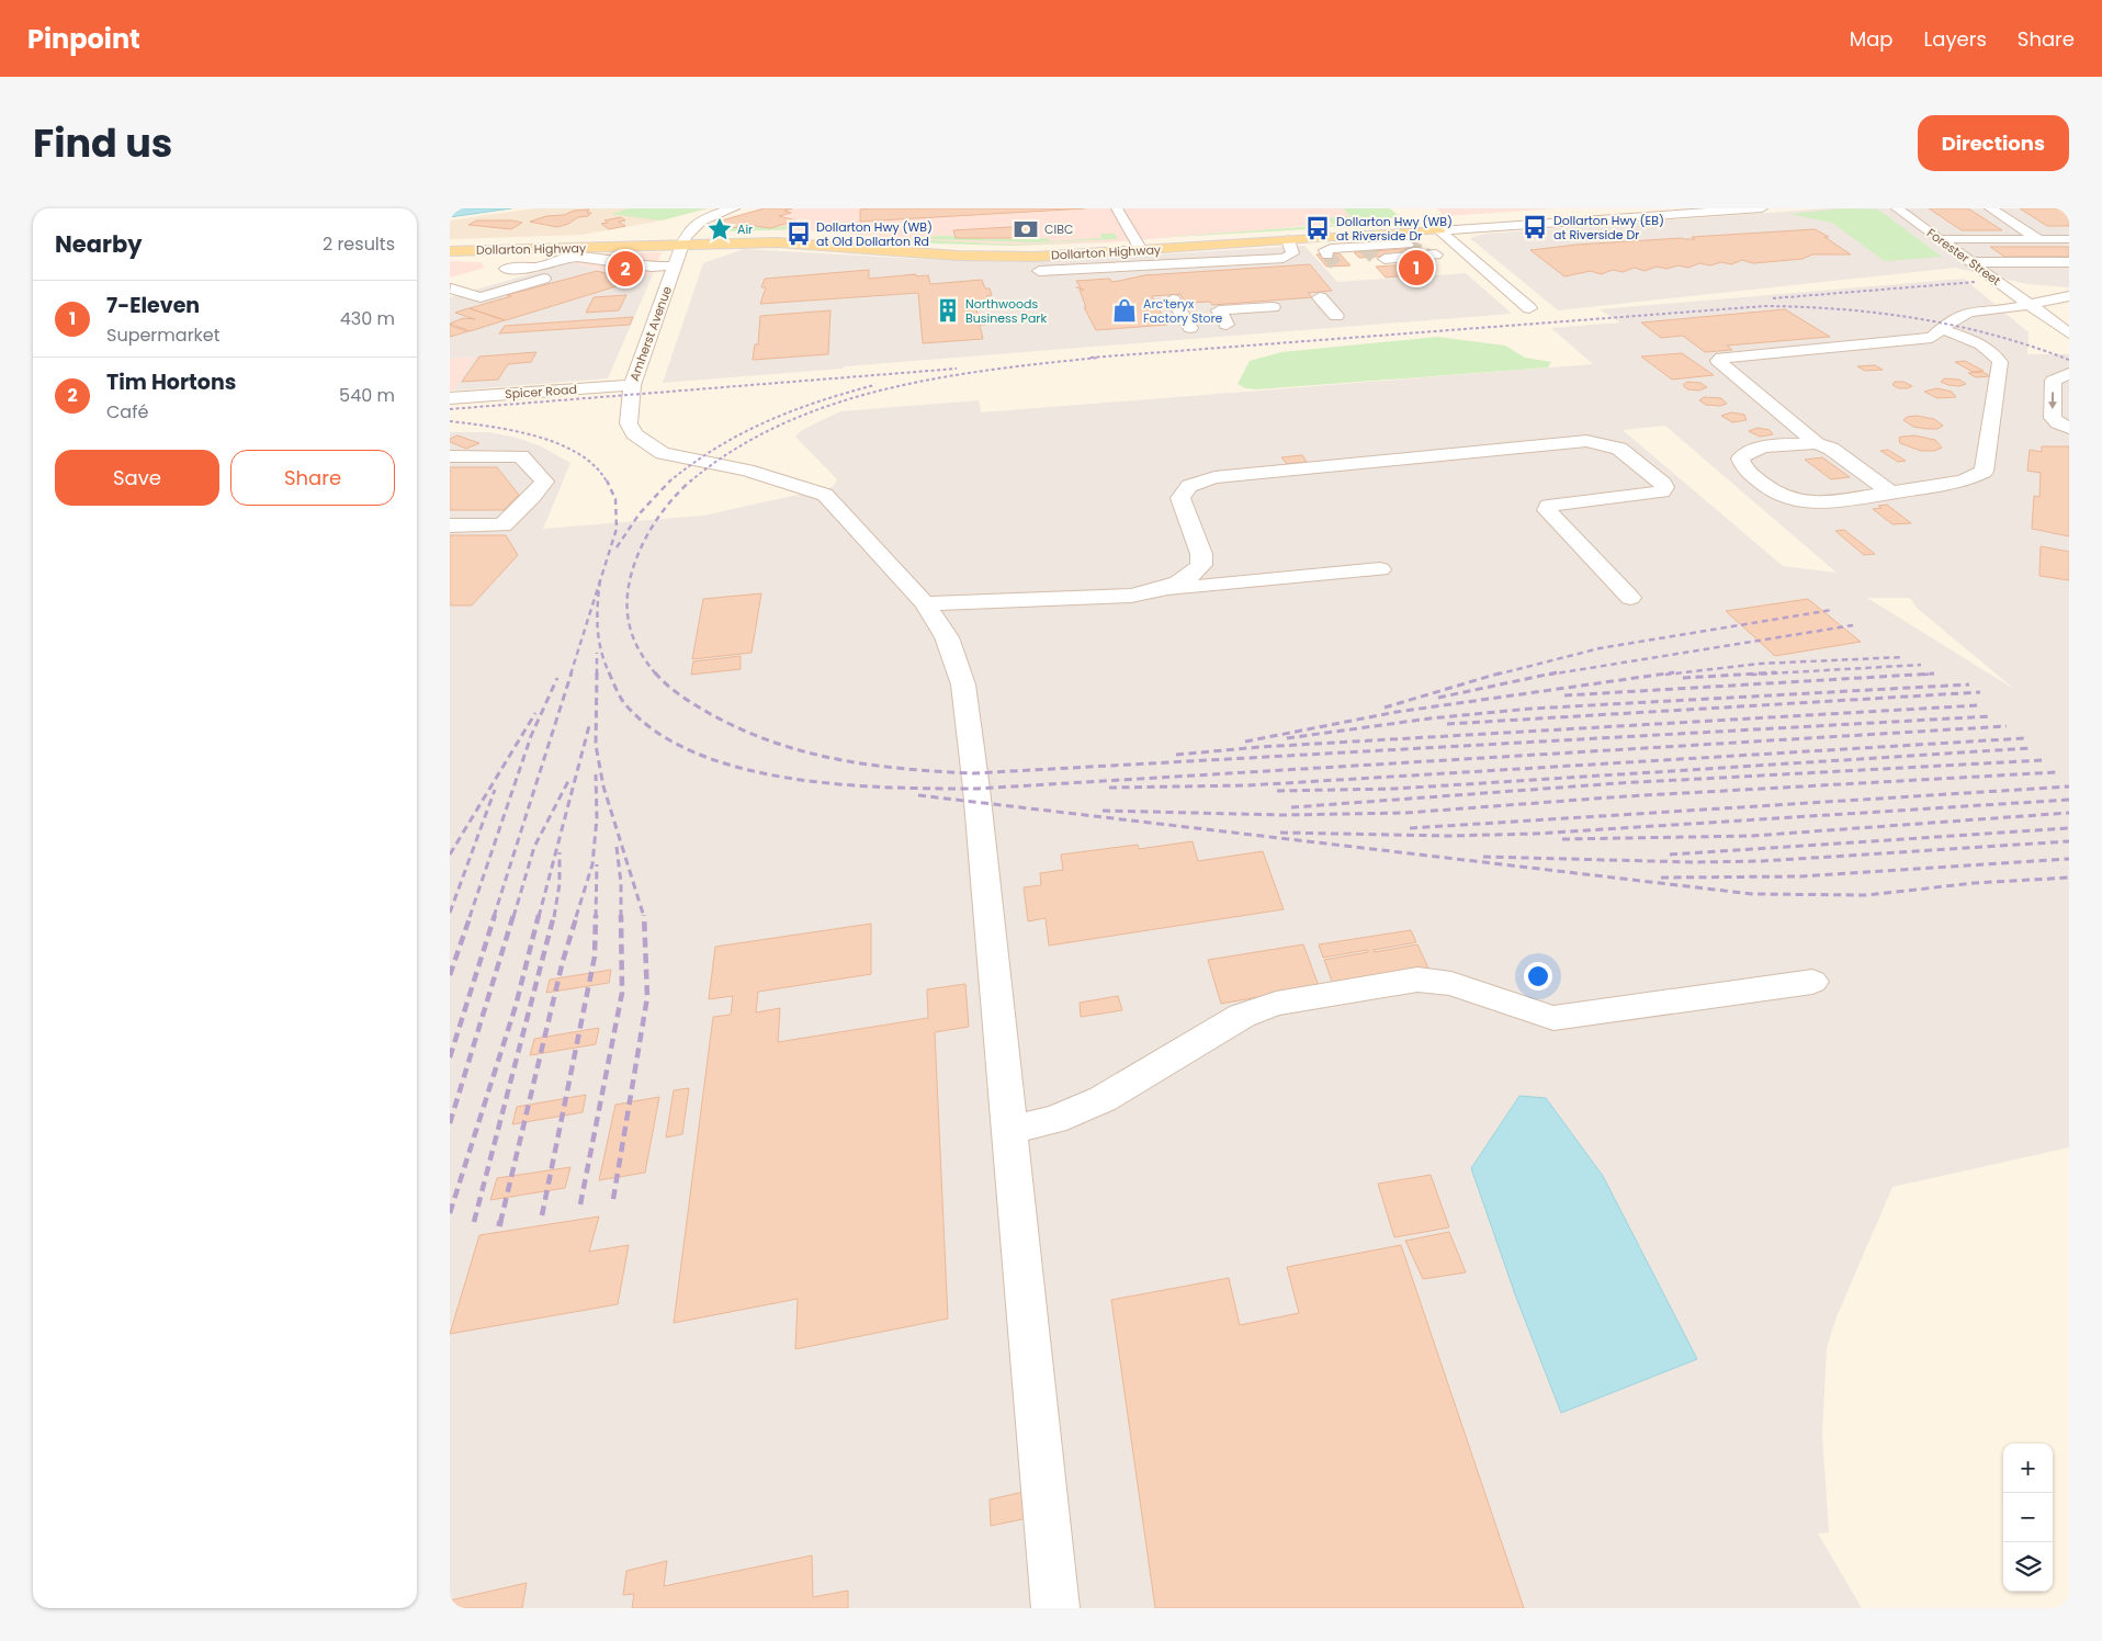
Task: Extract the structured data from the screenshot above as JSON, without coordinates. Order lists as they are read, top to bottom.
{
  "streets": {
    "main road": ["Dollarton Highway"],
    "street": ["Forester Street", "Amherst Avenue", "Spicer Road"]
  },
  "crossings": [
    ["Dollarton Highway", "Amherst Avenue"],
    ["Amherst Avenue", "Spicer Road"]
  ],
  "places": {
    "bus stop": ["Dollarton Hwy (EB) at Riverside Dr", "Dollarton Hwy (WB) at Riverside Dr", "Dollarton Hwy (WB) at Old Dollarton Rd"],
    "place": ["Air"],
    "bank": ["CIBC"],
    "building": ["Northwoods Business Park"],
    "shop": ["Arc'teryx Factory Store"]
  },
  "page": {
    "header": "Pinpoint",
    "nav": ["Map", "Layers", "Share"],
    "title": "Find us",
    "buttons": [
      "Directions",
      ["Save", "Share"]
    ],
    "heading": ["Nearby", "2 results"],
    "pins": ["1", "2"],
    "list": [
      {
        "mark": "1",
        "name": "7-Eleven",
        "note": "Supermarket",
        "value": "430 m"
      },
      {
        "mark": "2",
        "name": "Tim Hortons",
        "note": "Café",
        "value": "540 m"
      }
    ],
    "map_buttons": ["+", "−"]
  }
}
